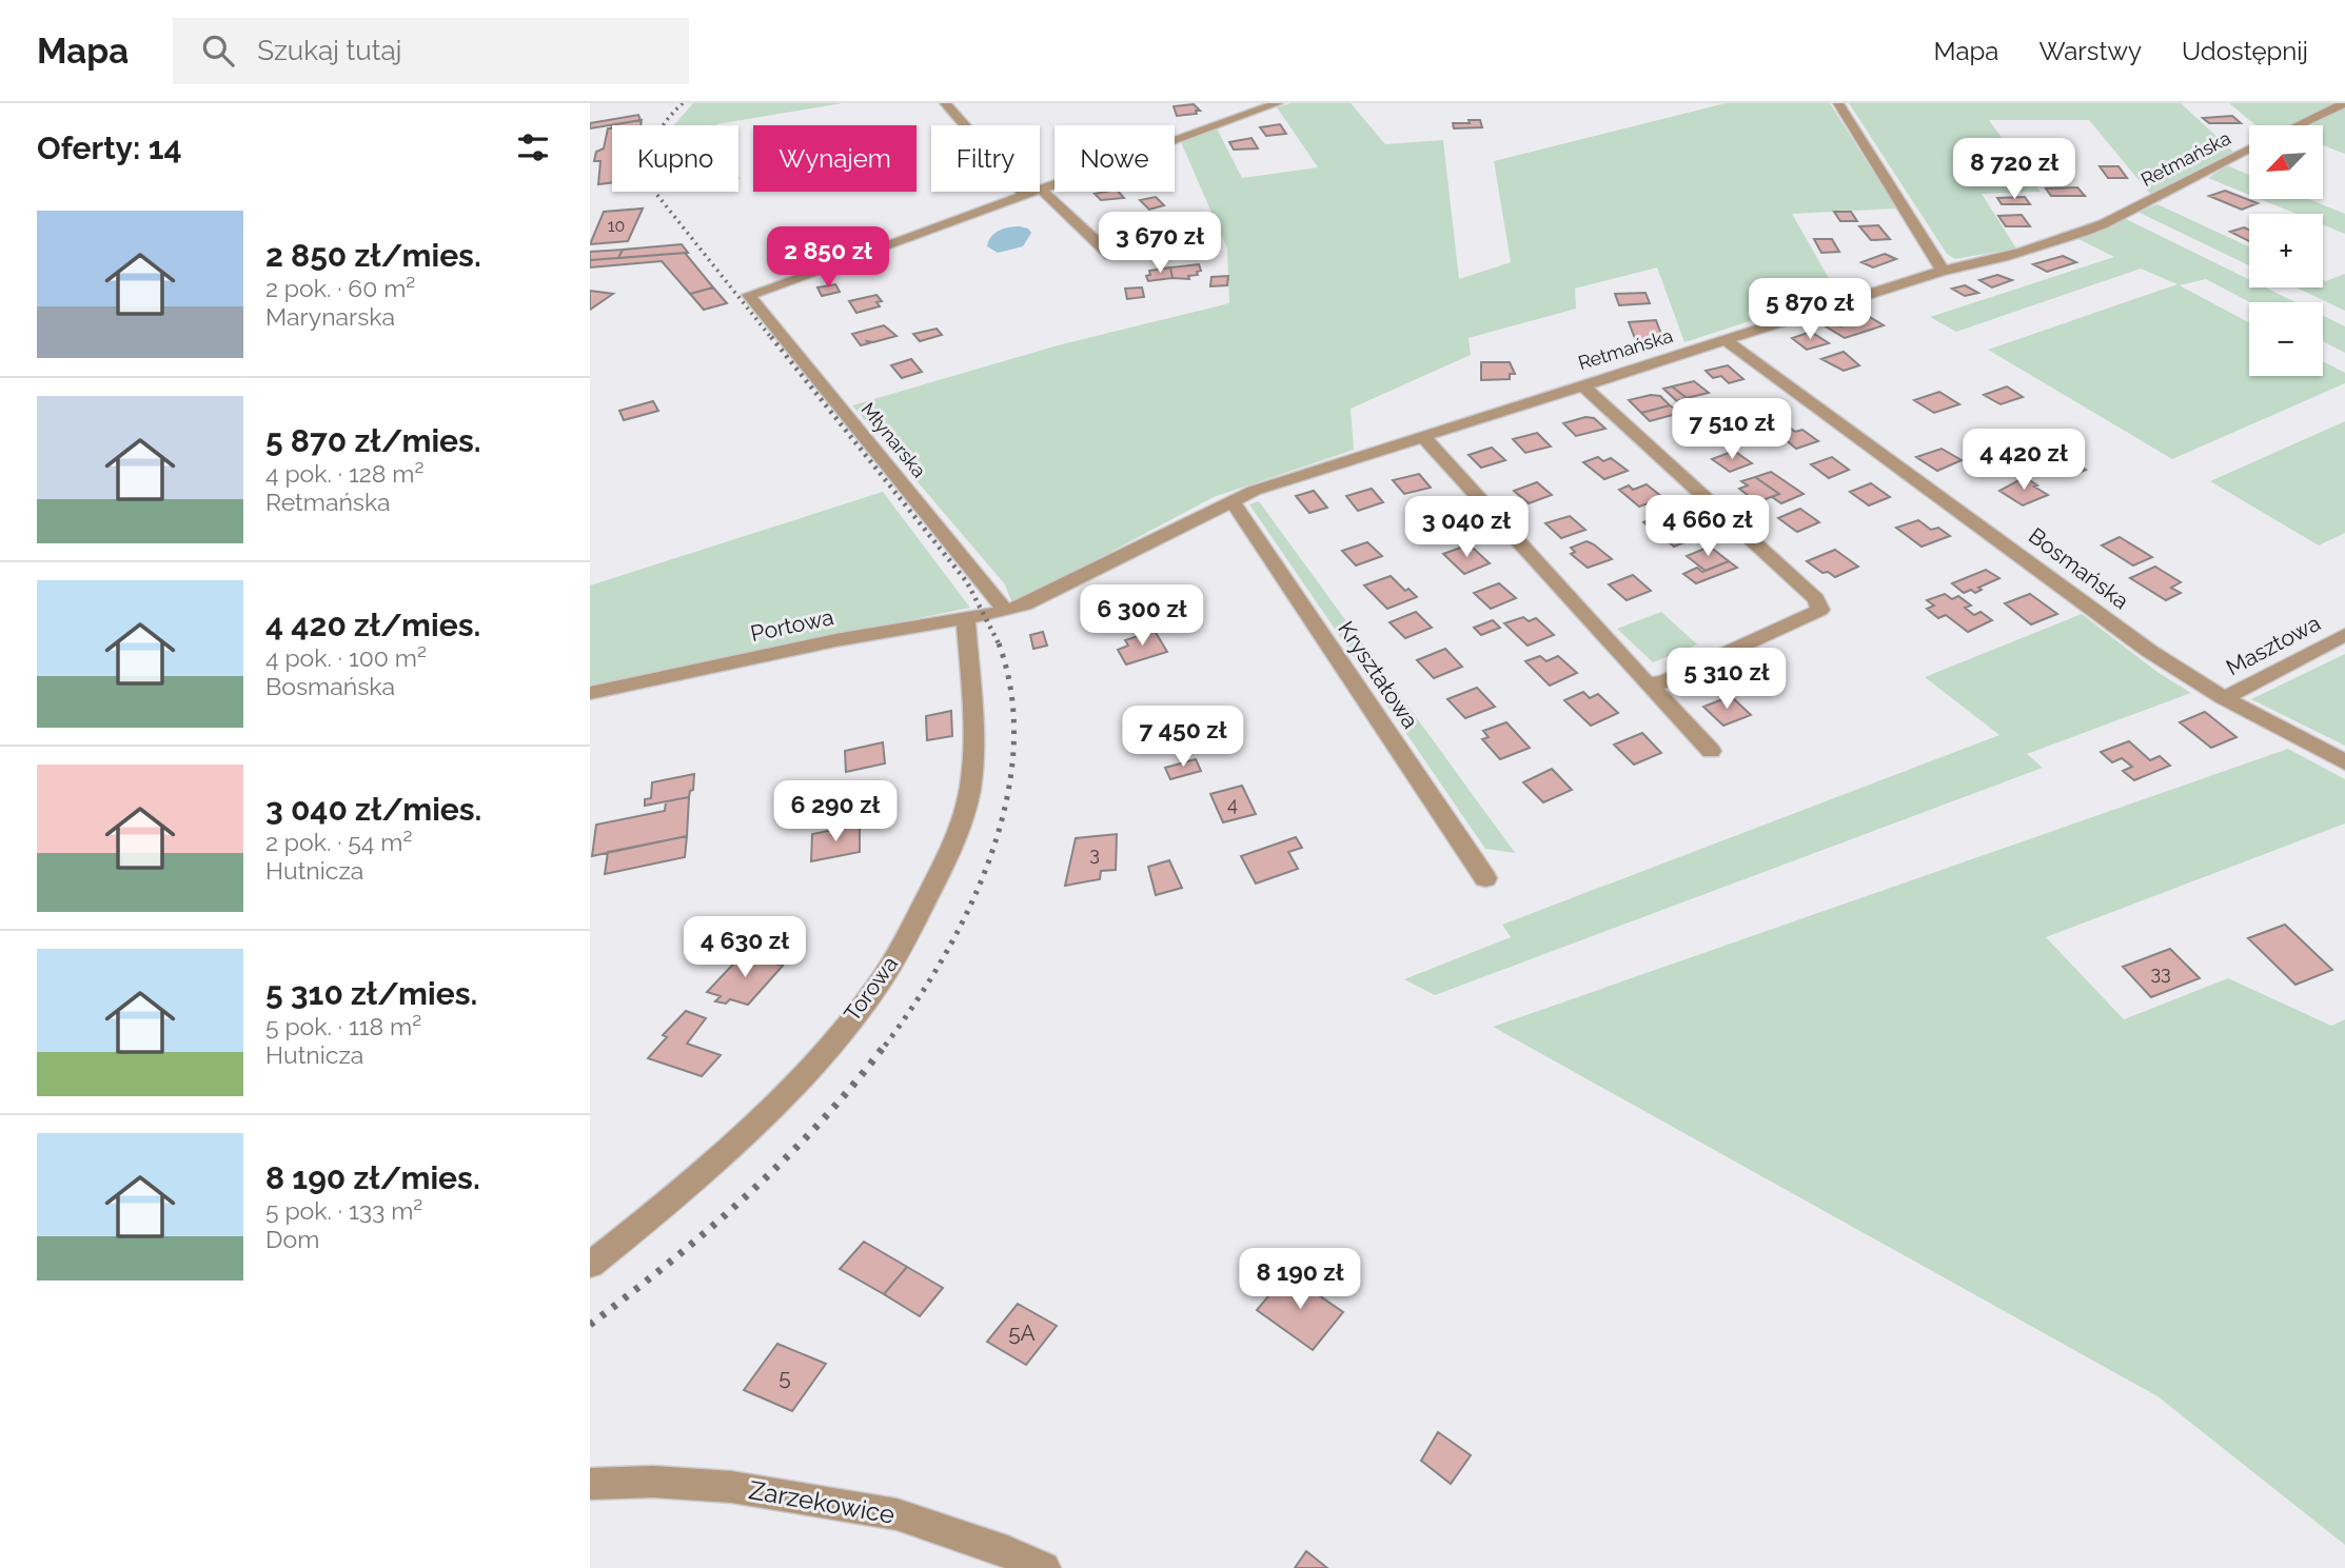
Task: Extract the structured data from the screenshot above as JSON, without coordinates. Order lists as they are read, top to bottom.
{
  "streets": {
    "street": [
      "Retmańska",
      "Młynarska",
      "Bosmańska",
      "Portowa",
      "Masztowa",
      "Kryształowa",
      "Torowa",
      "Zarzekowice"
    ]
  },
  "crossings": [
    ["Retmańska", "Młynarska"],
    ["Retmańska", "Bosmańska"],
    ["Retmańska", "Portowa"],
    ["Retmańska", "Kryształowa"],
    ["Młynarska", "Portowa"],
    ["Bosmańska", "Masztowa"],
    ["Portowa", "Torowa"]
  ],
  "house_numbers": [
    "10",
    "4",
    "3",
    "33",
    "5A",
    "5"
  ],
  "north": "bottom left",
  "page": {
    "header": "Mapa",
    "search": "Szukaj tutaj",
    "nav": ["Mapa", "Warstwy", "Udostępnij"],
    "heading": "Oferty: 14",
    "map_buttons": ["+", "−"],
    "chip": [
      "Kupno",
      "Wynajem",
      "Filtry",
      "Nowe"
    ],
    "price": [
      "8 720 zł",
      "3 670 zł",
      "2 850 zł",
      "5 870 zł",
      "7 510 zł",
      "4 420 zł",
      "4 660 zł",
      "3 040 zł",
      "6 300 zł",
      "5 310 zł",
      "7 450 zł",
      "6 290 zł",
      "4 630 zł",
      "8 190 zł"
    ],
    "list": [
      {
        "name": "2 850 zł/mies.",
        "note": "2 pok. · 60 m² · Marynarska"
      },
      {
        "name": "5 870 zł/mies.",
        "note": "4 pok. · 128 m² · Retmańska"
      },
      {
        "name": "4 420 zł/mies.",
        "note": "4 pok. · 100 m² · Bosmańska"
      },
      {
        "name": "3 040 zł/mies.",
        "note": "2 pok. · 54 m² · Hutnicza"
      },
      {
        "name": "5 310 zł/mies.",
        "note": "5 pok. · 118 m² · Hutnicza"
      },
      {
        "name": "8 190 zł/mies.",
        "note": "5 pok. · 133 m² · Dom"
      }
    ]
  }
}
